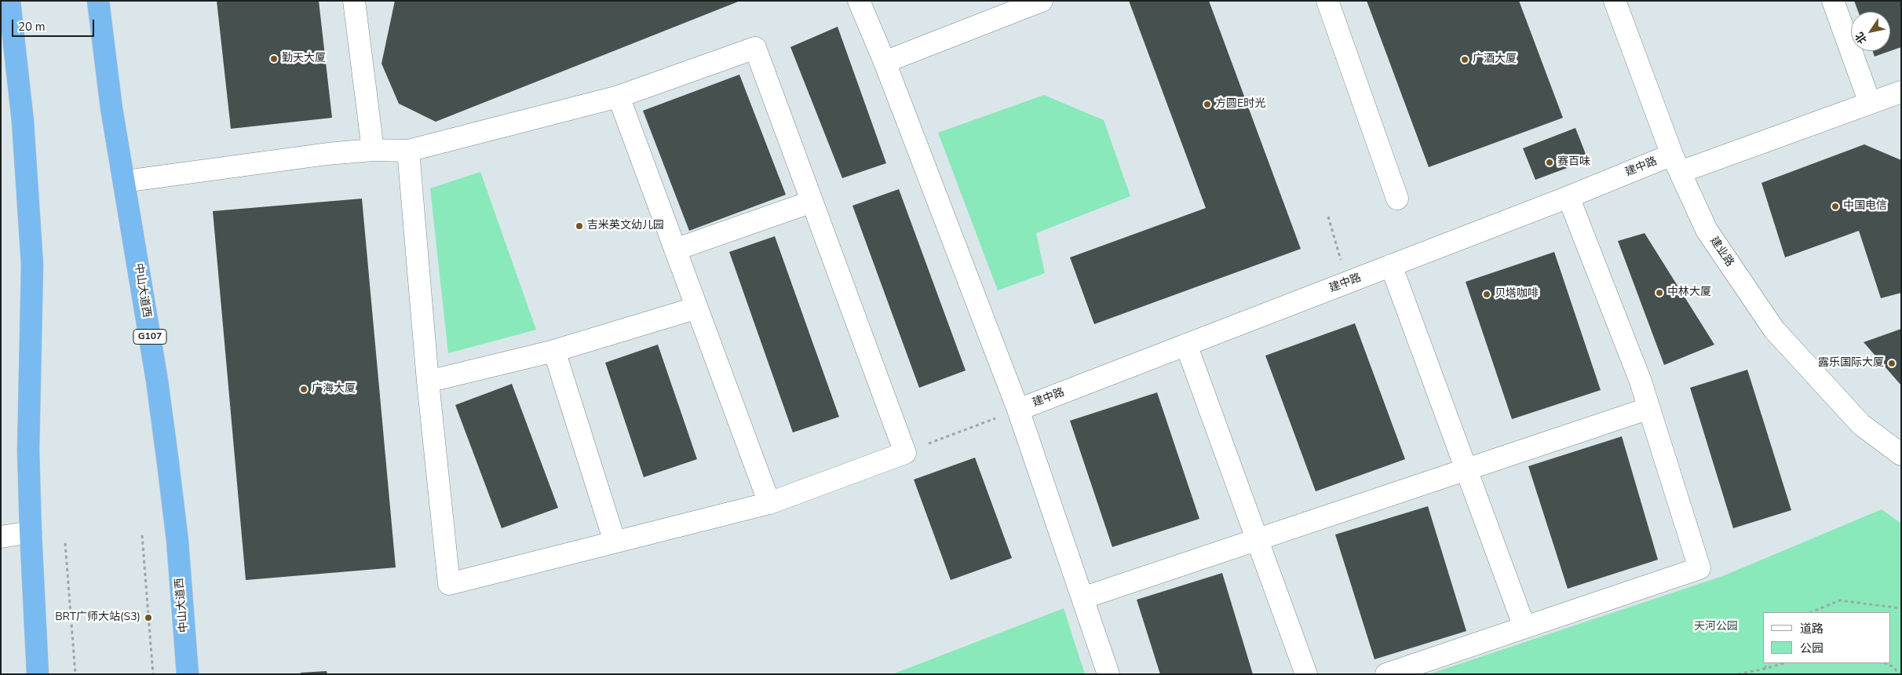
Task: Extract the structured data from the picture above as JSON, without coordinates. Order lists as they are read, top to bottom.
{
  "streets": {
    "highway": ["中山大道西", "G107"],
    "street": ["建中路", "建业路"]
  },
  "crossings": [
    ["建中路", "建业路"]
  ],
  "parks": ["天河公园"],
  "places": [
    "勤天大厦",
    "广酒大厦",
    "方圆E时光",
    "赛百味",
    "中国电信",
    "吉米英文幼儿园",
    "中林大厦",
    "贝塔咖啡",
    "露乐国际大厦",
    "广海大厦",
    "BRT广师大站(S3)"
  ],
  "legend": ["道路", "公园"],
  "scale_bar": "20 m",
  "north": "bottom left"
}
